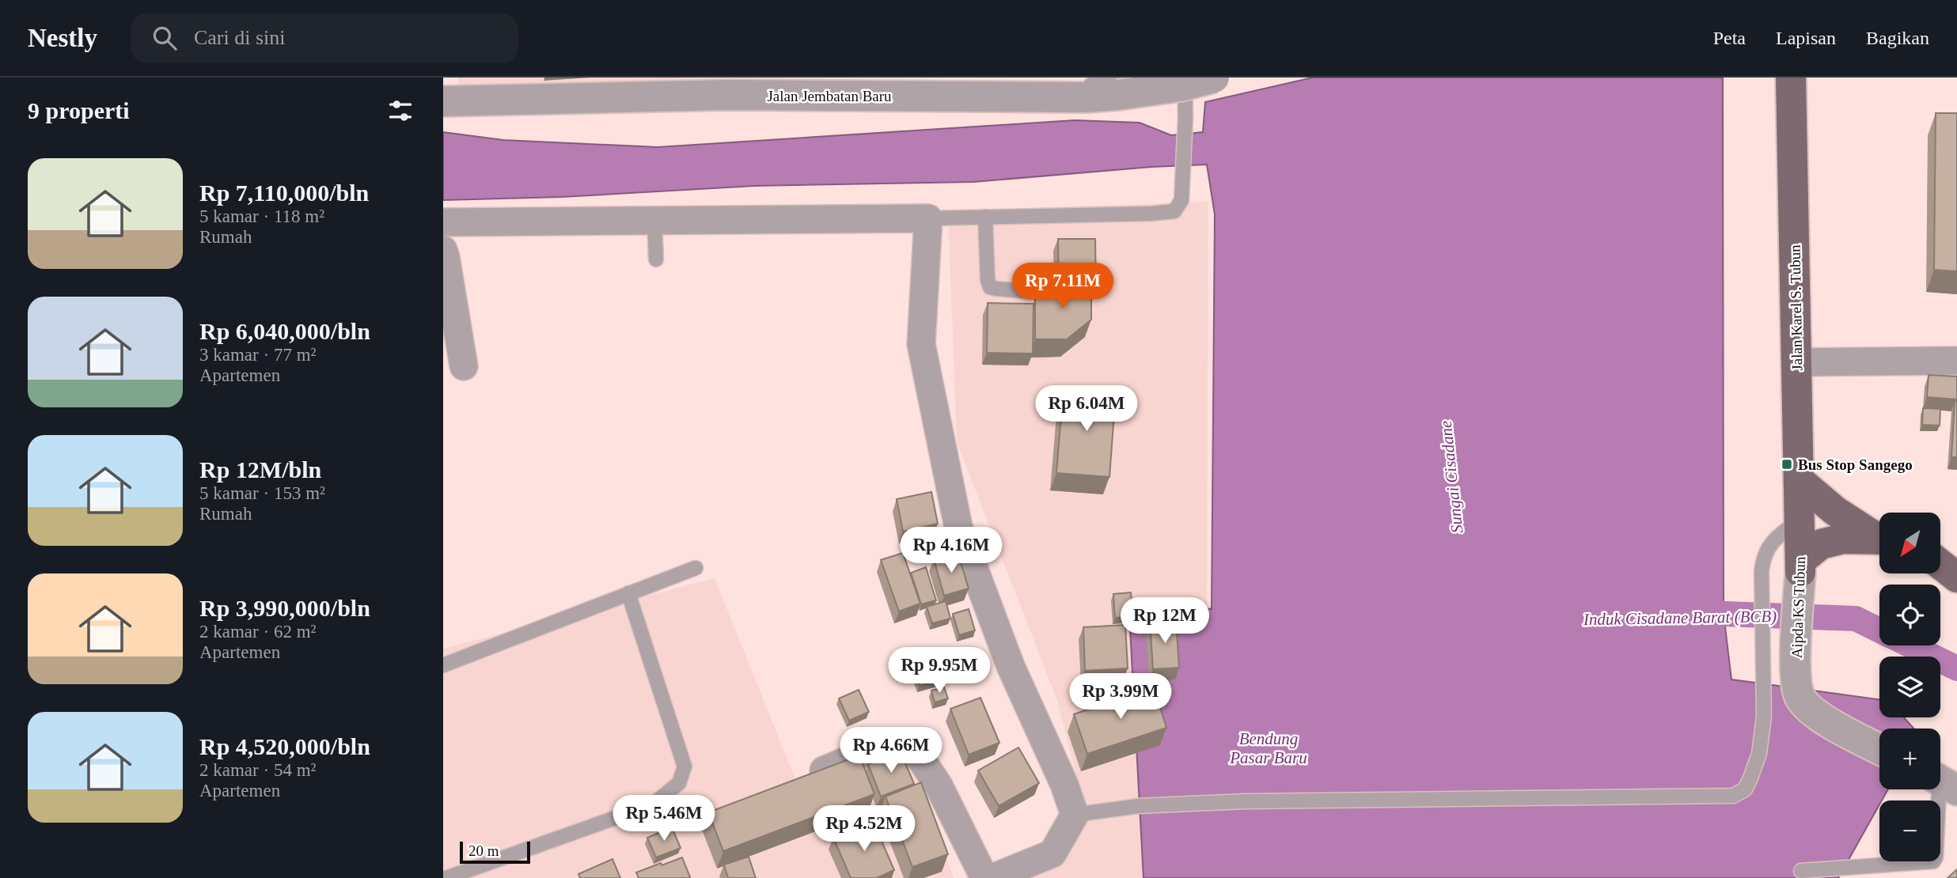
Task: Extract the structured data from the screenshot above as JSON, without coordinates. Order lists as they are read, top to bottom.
{
  "streets": {
    "main road": ["Jalan Karel S. Tubun"],
    "street": ["Jalan Jembatan Baru", "Aipda KS Tubun"]
  },
  "crossings": [
    ["Jalan Karel S. Tubun", "Aipda KS Tubun"]
  ],
  "water": ["Sungai Cisadane", "Induk Cisadane Barat (BCB)", "Bendung Pasar Baru"],
  "places": {
    "transit": ["Bus Stop Sangego"]
  },
  "scale_bar": "20 m",
  "north": "bottom left",
  "page": {
    "header": "Nestly",
    "search": "Cari di sini",
    "nav": ["Peta", "Lapisan", "Bagikan"],
    "heading": "9 properti",
    "list": [
      {
        "name": "Rp 7,110,000/bln",
        "note": "5 kamar · 118 m² · Rumah"
      },
      {
        "name": "Rp 6,040,000/bln",
        "note": "3 kamar · 77 m² · Apartemen"
      },
      {
        "name": "Rp 12M/bln",
        "note": "5 kamar · 153 m² · Rumah"
      },
      {
        "name": "Rp 3,990,000/bln",
        "note": "2 kamar · 62 m² · Apartemen"
      },
      {
        "name": "Rp 4,520,000/bln",
        "note": "2 kamar · 54 m² · Apartemen"
      }
    ],
    "price": [
      "Rp 7.11M",
      "Rp 6.04M",
      "Rp 4.16M",
      "Rp 12M",
      "Rp 9.95M",
      "Rp 3.99M",
      "Rp 4.66M",
      "Rp 5.46M",
      "Rp 4.52M"
    ],
    "map_buttons": ["+", "−"],
    "scale": "20 m"
  }
}
